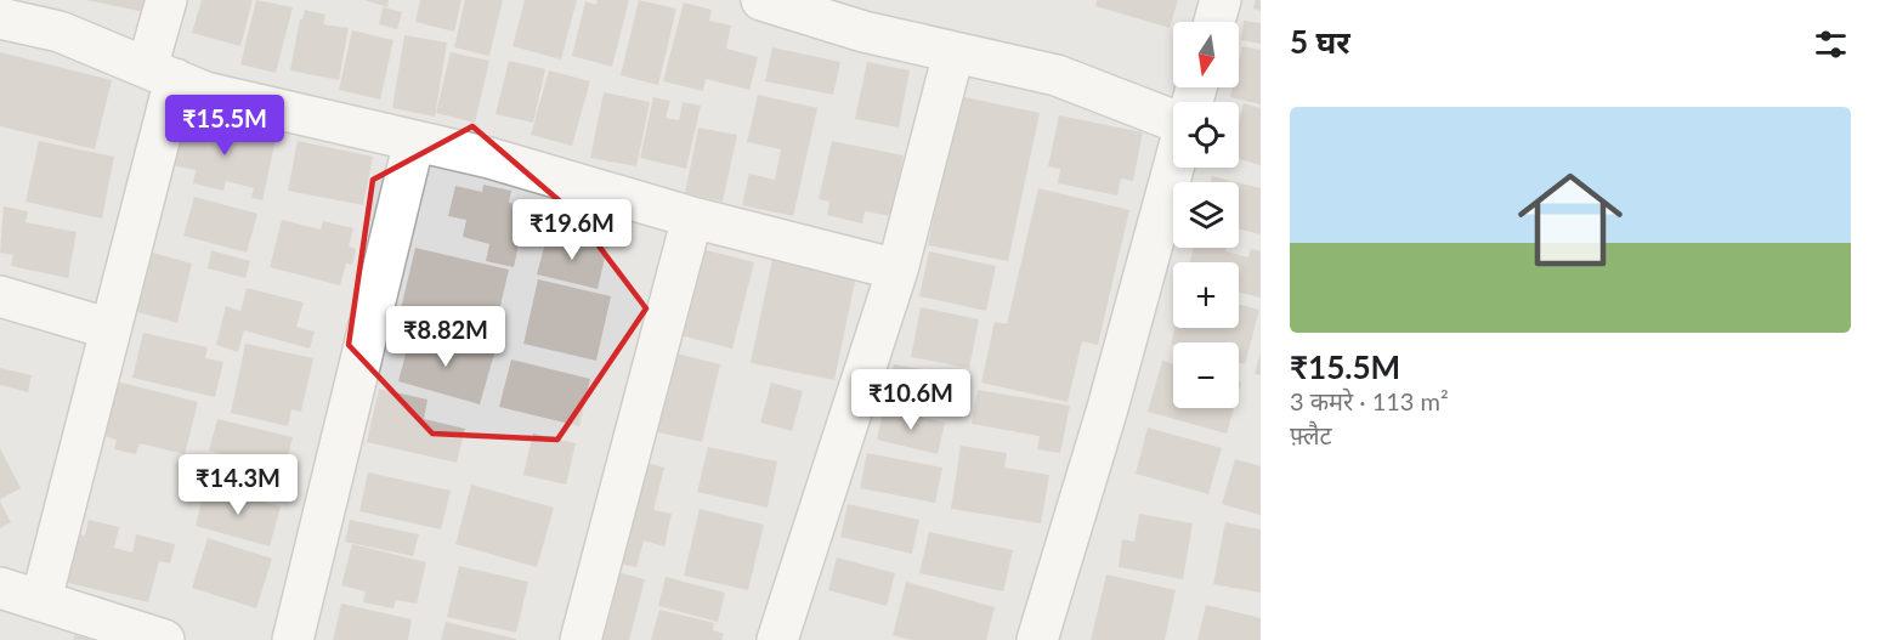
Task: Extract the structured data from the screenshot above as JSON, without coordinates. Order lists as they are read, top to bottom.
{
  "north": "bottom",
  "page": {
    "heading": "5 घर",
    "map_buttons": ["+", "−"],
    "list": [
      {
        "name": "₹15.5M",
        "note": "3 कमरे · 113 m² · फ़्लैट"
      }
    ],
    "price": [
      "₹15.5M",
      "₹19.6M",
      "₹8.82M",
      "₹10.6M",
      "₹14.3M"
    ]
  }
}
